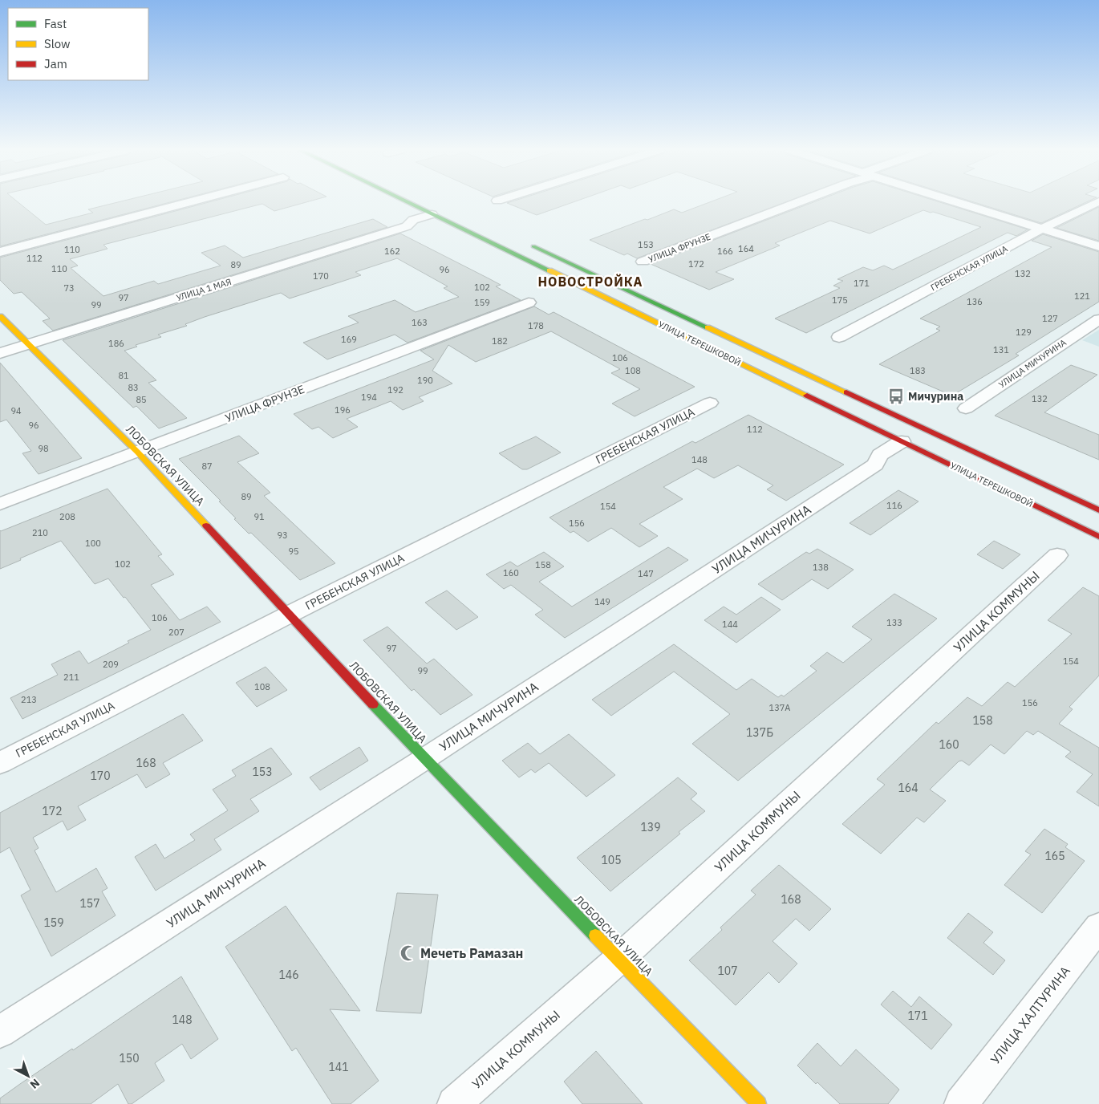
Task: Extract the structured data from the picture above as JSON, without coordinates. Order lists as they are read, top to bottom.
{
  "streets": {
    "main road": ["УЛИЦА ТЕРЕШКОВОЙ", "ЛОБОВСКАЯ УЛИЦА"],
    "street": [
      "УЛИЦА ФРУНЗЕ",
      "ГРЕБЕНСКАЯ УЛИЦА",
      "УЛИЦА 1 МАЯ",
      "УЛИЦА МИЧУРИНА",
      "УЛИЦА КОММУНЫ",
      "УЛИЦА ХАЛТУРИНА"
    ]
  },
  "crossings": [
    ["УЛИЦА ФРУНЗЕ", "ЛОБОВСКАЯ УЛИЦА"],
    ["ГРЕБЕНСКАЯ УЛИЦА", "ЛОБОВСКАЯ УЛИЦА"],
    ["УЛИЦА 1 МАЯ", "УЛИЦА ТЕРЕШКОВОЙ"],
    ["УЛИЦА 1 МАЯ", "ЛОБОВСКАЯ УЛИЦА"],
    ["УЛИЦА ТЕРЕШКОВОЙ", "УЛИЦА МИЧУРИНА"],
    ["УЛИЦА МИЧУРИНА", "ЛОБОВСКАЯ УЛИЦА"],
    ["ЛОБОВСКАЯ УЛИЦА", "УЛИЦА КОММУНЫ"]
  ],
  "districts": ["НОВОСТРОЙКА"],
  "places": {
    "bus stop": ["Мичурина"],
    "mosque": ["Мечеть Рамазан"]
  },
  "house_numbers": [
    "153",
    "164",
    "110",
    "162",
    "166",
    "112",
    "172",
    "89",
    "110",
    "96",
    "132",
    "170",
    "171",
    "102",
    "73",
    "121",
    "97",
    "175",
    "136",
    "159",
    "99",
    "127",
    "163",
    "178",
    "129",
    "169",
    "182",
    "186",
    "131",
    "106",
    "108",
    "183",
    "81",
    "190",
    "83",
    "192",
    "194",
    "132",
    "85",
    "196",
    "94",
    "96",
    "112",
    "98",
    "148",
    "87",
    "89",
    "116",
    "154",
    "208",
    "91",
    "156",
    "210",
    "93",
    "100",
    "95",
    "102",
    "158",
    "138",
    "160",
    "147",
    "149",
    "106",
    "133",
    "144",
    "207",
    "97",
    "154",
    "209",
    "99",
    "211",
    "108",
    "213",
    "156",
    "137А",
    "158",
    "137Б",
    "160",
    "168",
    "153",
    "170",
    "164",
    "172",
    "139",
    "165",
    "105",
    "168",
    "157",
    "159",
    "107",
    "146",
    "171",
    "148",
    "150",
    "141"
  ],
  "legend": ["Fast", "Slow", "Jam"],
  "north": "bottom right"
}
